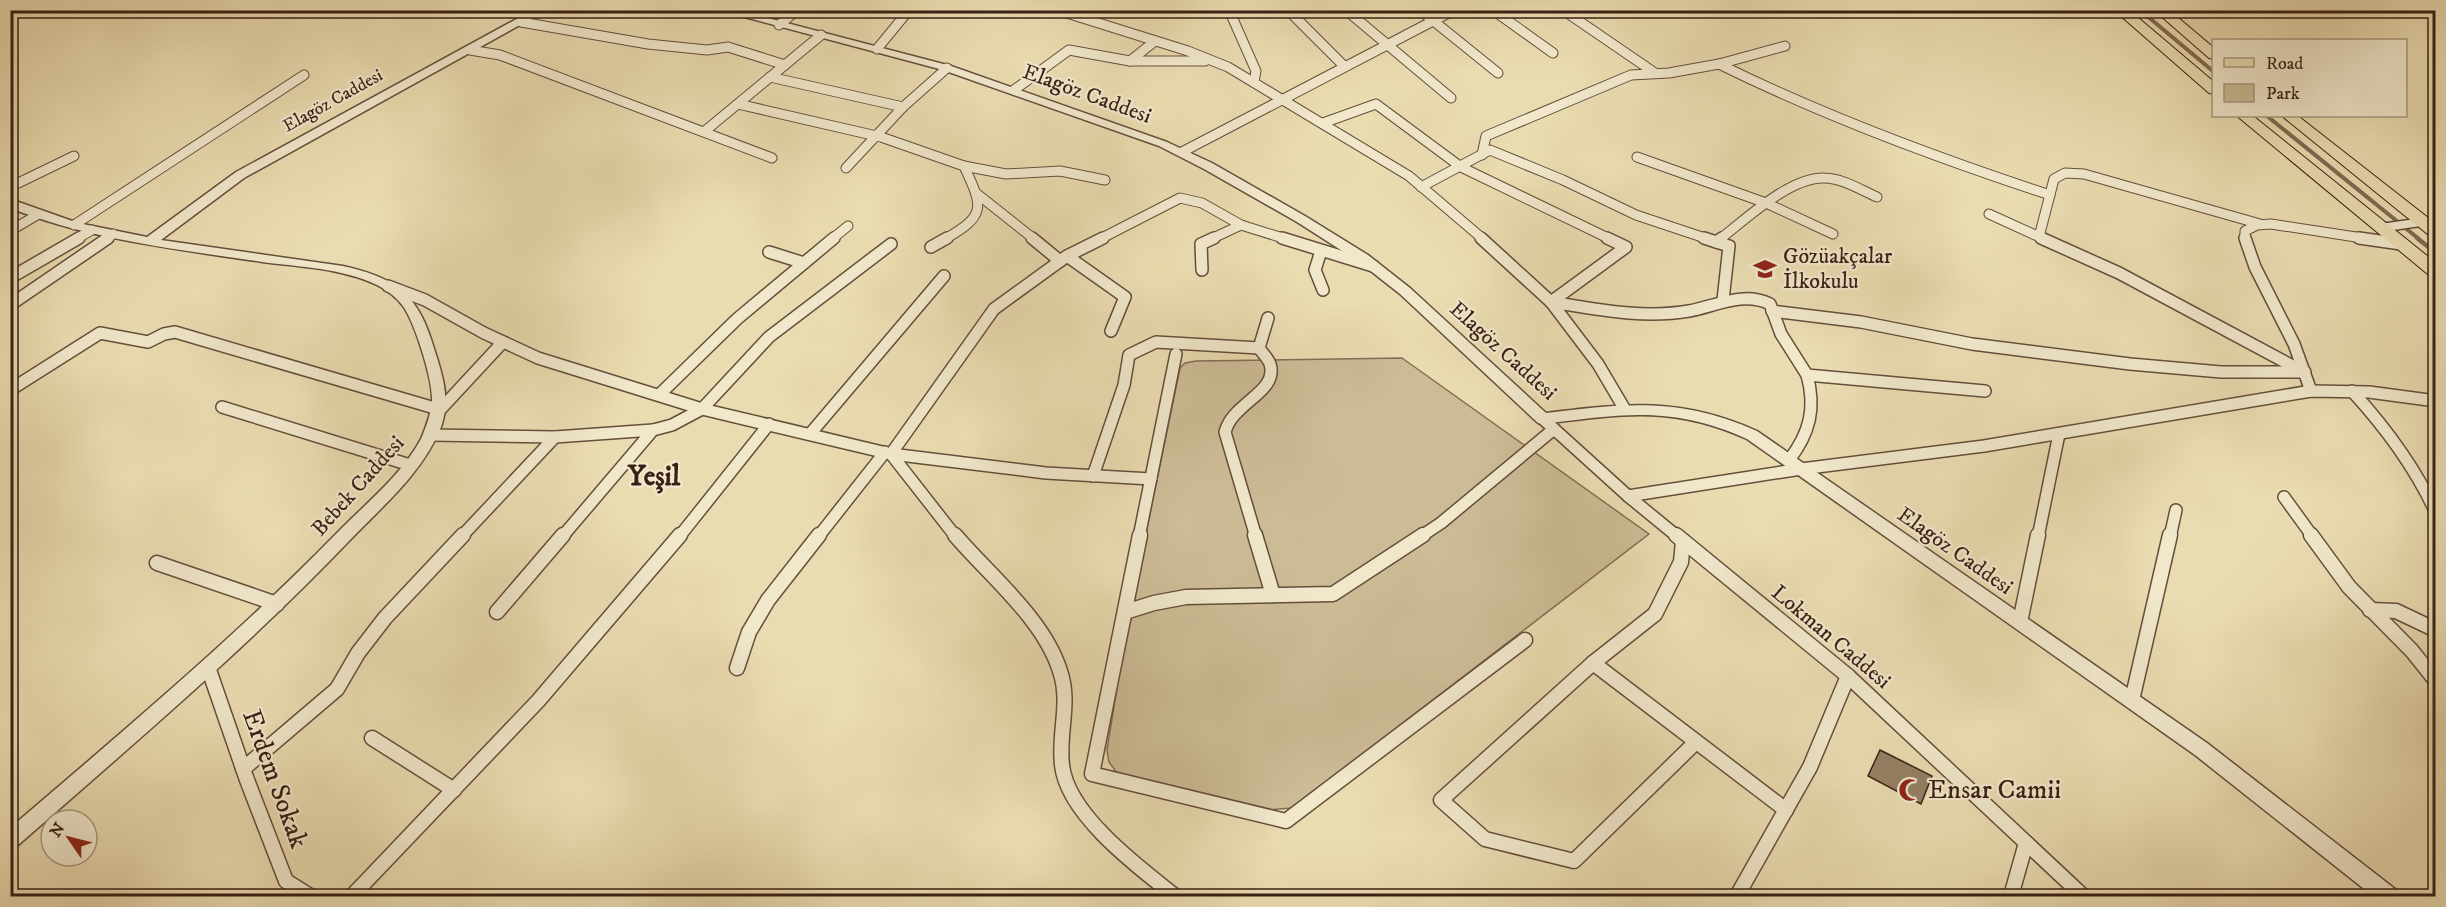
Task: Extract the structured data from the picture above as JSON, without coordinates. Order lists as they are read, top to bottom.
{
  "streets": {
    "street": [
      "Elagöz Caddesi",
      "Bebek Caddesi",
      "Lokman Caddesi",
      "Erdem Sokak"
    ]
  },
  "crossings": [
    ["Elagöz Caddesi", "Bebek Caddesi"],
    ["Elagöz Caddesi", "Lokman Caddesi"],
    ["Bebek Caddesi", "Erdem Sokak"]
  ],
  "districts": ["Yeşil"],
  "places": {
    "school or university": ["Gözüakçalar İlkokulu"],
    "mosque": ["Ensar Camii"]
  },
  "legend": ["Road", "Park"],
  "north": "top left"
}
